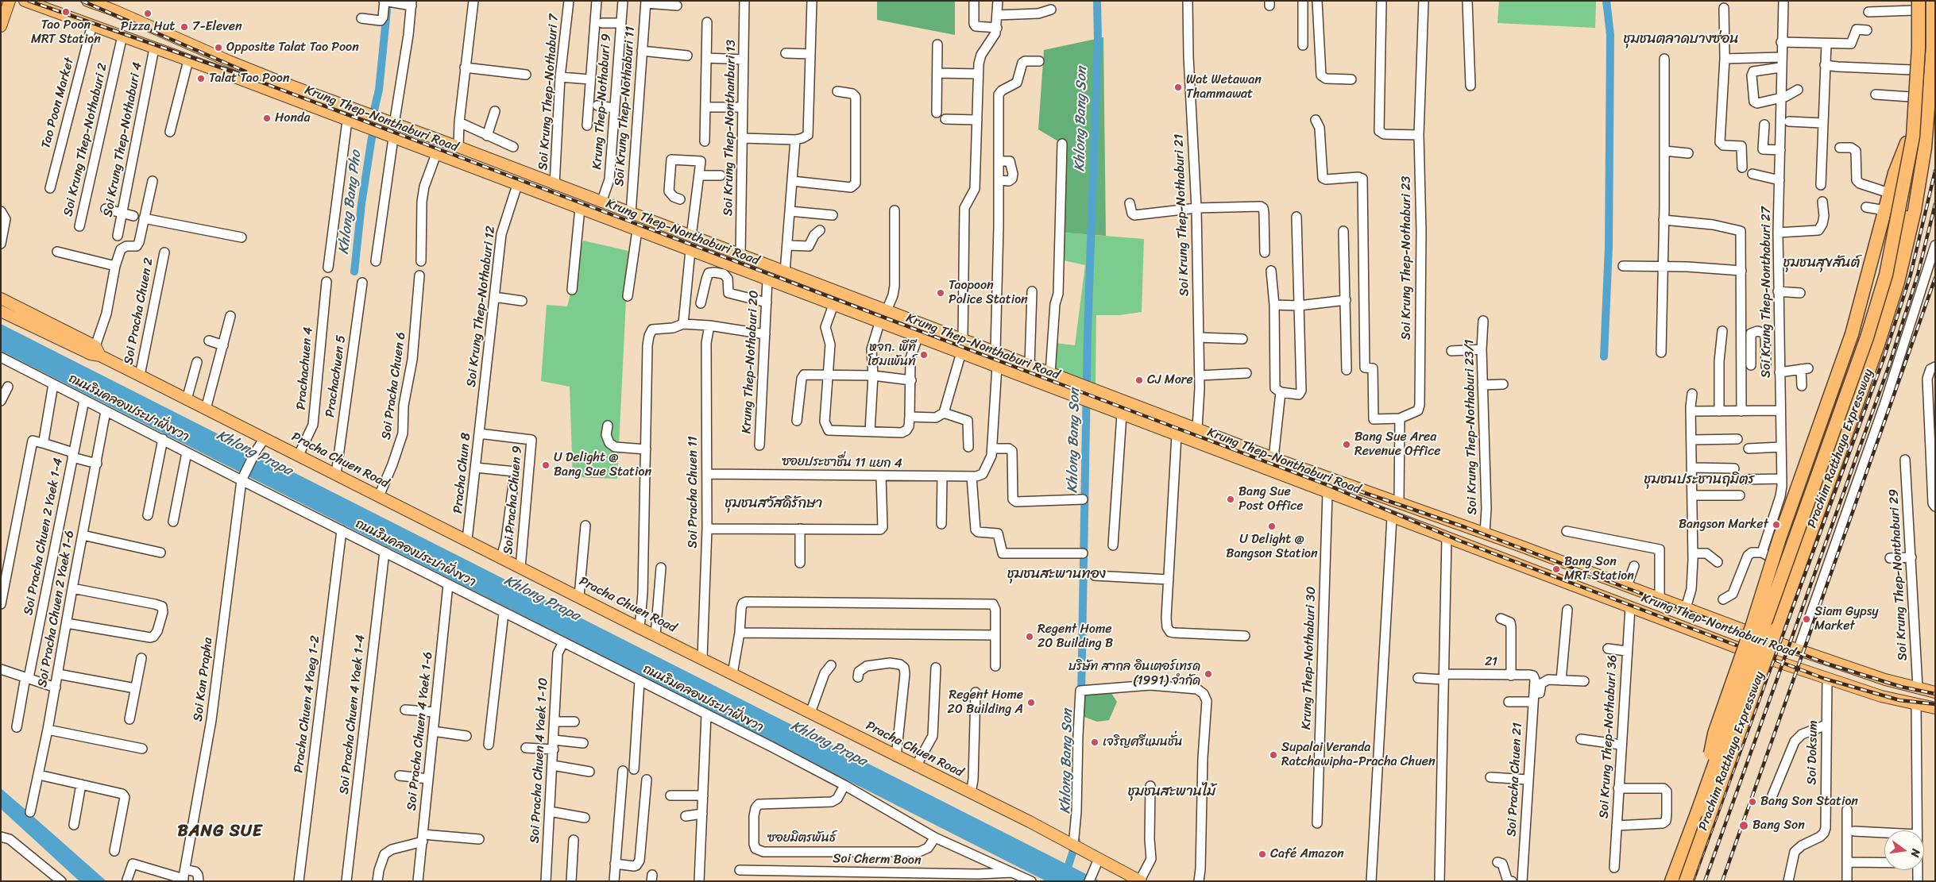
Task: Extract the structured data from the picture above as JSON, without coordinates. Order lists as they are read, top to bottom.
{
  "streets": {
    "highway": ["Prachim Ratthaya Expressway"],
    "main road": ["Krung Thep-Nonthaburi Road", "Pracha Chuen Road"],
    "street": [
      "Soi Krung Thep-Nothaburi 7",
      "Krung Thep-Nothaburi 9",
      "Tao Poon Market",
      "Soi Krung Thep-Nothaburi 11",
      "Soi Krung Thep-Nonthanburi 13",
      "Soi Krung Thep-Nothaburi 2",
      "Soi Krung Thep-Nothaburi 4",
      "Soi Krung Thep-Nothaburi 21",
      "Soi Krung Thep-Nothaburi 23",
      "Soi Krung Thep-Nonthaburi 27",
      "Soi Krung Thep-Nothaburi 12",
      "Soi Pracha Chuen 2",
      "Krung Thep-Nothaburi 20",
      "Prachachuen 4",
      "Prachachuen 5",
      "Soi Pracha Chuen 6",
      "ถนนริมคลองประปาฝั่งขวา",
      "Soi Krung Thep-Nothaburi 23/1",
      "ซอยประชาชื่น 11 แยก 4",
      "Pracha Chun 8",
      "Soi Pracha Chuen 11",
      "Soi Pracha Chuen 9",
      "Soi Pracha Chuen 2 Yaek 1-4",
      "Soi Krung Thep-Nonthaburi 29",
      "Soi Pracha Chuen 2 Yaek 1-6",
      "Krung Thep-Nothaburi 30",
      "21",
      "Soi Kan Prapha",
      "Pracha Chuen 4 Yaeg 1-2",
      "Soi Pracha Chuen 4 Yaek 1-4",
      "Soi Pracha Chuen 4 Yaek 1-6",
      "Soi Krung Thep-Nothaburi 36",
      "Soi Doksum",
      "Soi Pracha Chuen 4 Yaek 1-10",
      "Soi Pracha Chuen 21",
      "ซอยมิตรพันธ์",
      "Soi Cherm Boon"
    ]
  },
  "crossings": [
    ["Soi Krung Thep-Nothaburi 7", "Krung Thep-Nonthaburi Road"],
    ["Krung Thep-Nothaburi 9", "Krung Thep-Nonthaburi Road"],
    ["Tao Poon Market", "Krung Thep-Nonthaburi Road"],
    ["Soi Krung Thep-Nothaburi 11", "Krung Thep-Nonthaburi Road"],
    ["Krung Thep-Nonthaburi Road", "Soi Krung Thep-Nonthanburi 13"],
    ["Krung Thep-Nonthaburi Road", "Soi Krung Thep-Nothaburi 2"],
    ["Krung Thep-Nonthaburi Road", "Soi Krung Thep-Nothaburi 4"],
    ["Krung Thep-Nonthaburi Road", "Soi Krung Thep-Nothaburi 21"],
    ["Krung Thep-Nonthaburi Road", "Soi Krung Thep-Nothaburi 12"],
    ["Krung Thep-Nonthaburi Road", "Krung Thep-Nothaburi 20"],
    ["Krung Thep-Nonthaburi Road", "Soi Krung Thep-Nothaburi 23/1"],
    ["Krung Thep-Nonthaburi Road", "Soi Krung Thep-Nonthaburi 29"],
    ["Krung Thep-Nonthaburi Road", "Krung Thep-Nothaburi 30"],
    ["Krung Thep-Nonthaburi Road", "Soi Krung Thep-Nothaburi 36"],
    ["Krung Thep-Nonthaburi Road", "Soi Doksum"],
    ["Soi Krung Thep-Nothaburi 12", "Pracha Chun 8"],
    ["Soi Pracha Chuen 2", "Pracha Chuen Road"],
    ["Prachachuen 4", "Pracha Chuen Road"],
    ["Prachachuen 5", "Pracha Chuen Road"],
    ["Soi Pracha Chuen 6", "Pracha Chuen Road"],
    ["ถนนริมคลองประปาฝั่งขวา", "Soi Pracha Chuen 2 Yaek 1-4"],
    ["ถนนริมคลองประปาฝั่งขวา", "Soi Pracha Chuen 2 Yaek 1-6"],
    ["ถนนริมคลองประปาฝั่งขวา", "Soi Kan Prapha"],
    ["ถนนริมคลองประปาฝั่งขวา", "Pracha Chuen 4 Yaeg 1-2"],
    ["ถนนริมคลองประปาฝั่งขวา", "Soi Pracha Chuen 4 Yaek 1-4"],
    ["ถนนริมคลองประปาฝั่งขวา", "Soi Pracha Chuen 4 Yaek 1-6"],
    ["ถนนริมคลองประปาฝั่งขวา", "Soi Pracha Chuen 4 Yaek 1-10"],
    ["ถนนริมคลองประปาฝั่งขวา", "ซอยมิตรพันธ์"],
    ["ถนนริมคลองประปาฝั่งขวา", "Soi Cherm Boon"],
    ["Pracha Chuen Road", "Pracha Chun 8"],
    ["Pracha Chuen Road", "Soi Pracha Chuen 11"],
    ["Pracha Chuen Road", "Soi Pracha Chuen 9"],
    ["Pracha Chuen Road", "Soi Kan Prapha"],
    ["ซอยประชาชื่น 11 แยก 4", "Soi Pracha Chuen 11"],
    ["Pracha Chun 8", "Soi Pracha Chuen 9"],
    ["21", "Soi Pracha Chuen 21"]
  ],
  "districts": [
    "ชุมชนตลาดบางซ่อน",
    "ชุมชนสุขสันต์",
    "ชุมชนประชานฤมิตร",
    "ชุมชนสวัสดิรักษา",
    "ชุมชนสะพานทอง",
    "ชุมชนสะพานไม้",
    "BANG SUE"
  ],
  "water": ["Khlong Bang Son", "Khlong Bang Pho", "Khlong Prapa"],
  "places": [
    "Tao Poon MRT Station",
    "Pizza Hut",
    "7-Eleven",
    "Opposite Talat Tao Poon",
    "Talat Tao Poon",
    "Wat Wetawan Thammawat",
    "Honda",
    "Taopoon Police Station",
    "หจก. พีที โฮมเพ้นท์",
    "CJ More",
    "Bang Sue Area Revenue Office",
    "U Delight @ Bang Sue Station",
    "Bang Sue Post Office",
    "Bangson Market",
    "U Delight @ Bangson Station",
    "Bang Son MRT Station",
    "Siam Gypsy Market",
    "Regent Home 20 Building B",
    "บริษัท สากล อินเตอร์เทรด (1991) จำกัด",
    "Regent Home 20 Building A",
    "เจริญศรีแมนชั่น",
    "Supalai Veranda Ratchawipha-Pracha Chuen",
    "Bang Son Station",
    "Bang Son",
    "Café Amazon"
  ],
  "north": "right"
}
